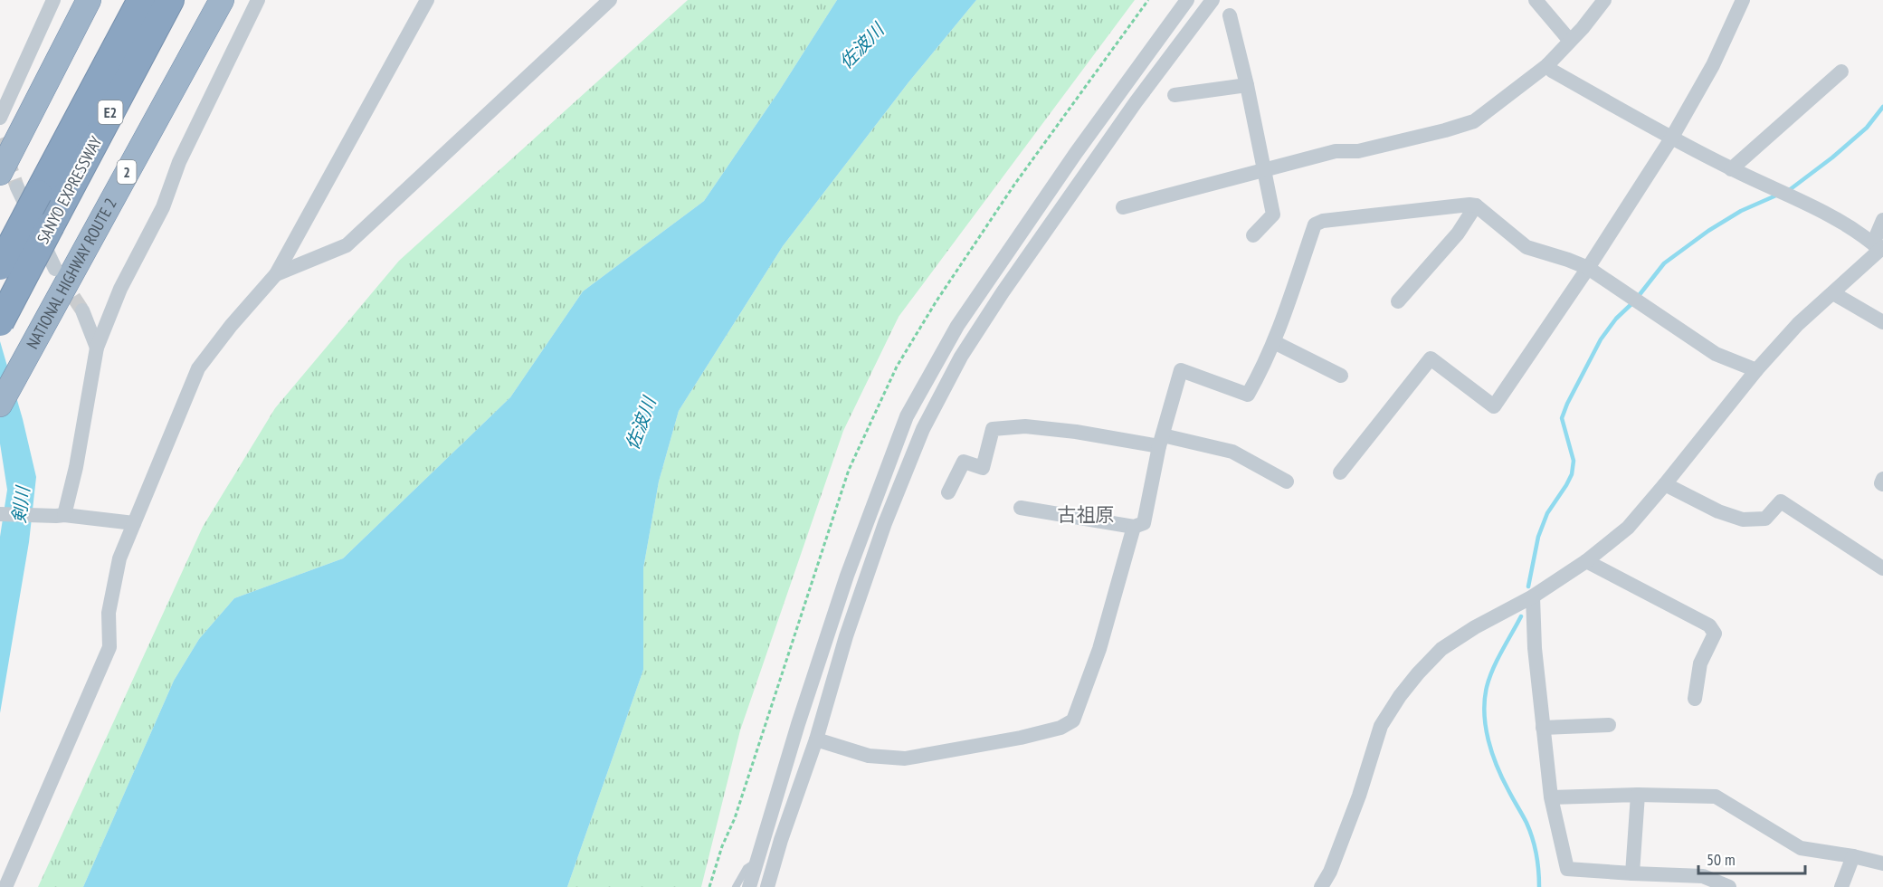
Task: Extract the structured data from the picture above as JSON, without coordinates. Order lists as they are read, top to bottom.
{
  "streets": {
    "highway": [
      "E2",
      "2",
      "SANYO EXPRESSWAY",
      "NATIONAL HIGHWAY ROUTE 2"
    ]
  },
  "districts": ["古祖原"],
  "water": ["佐波川", "剣川"],
  "scale_bar": "50 m"
}
